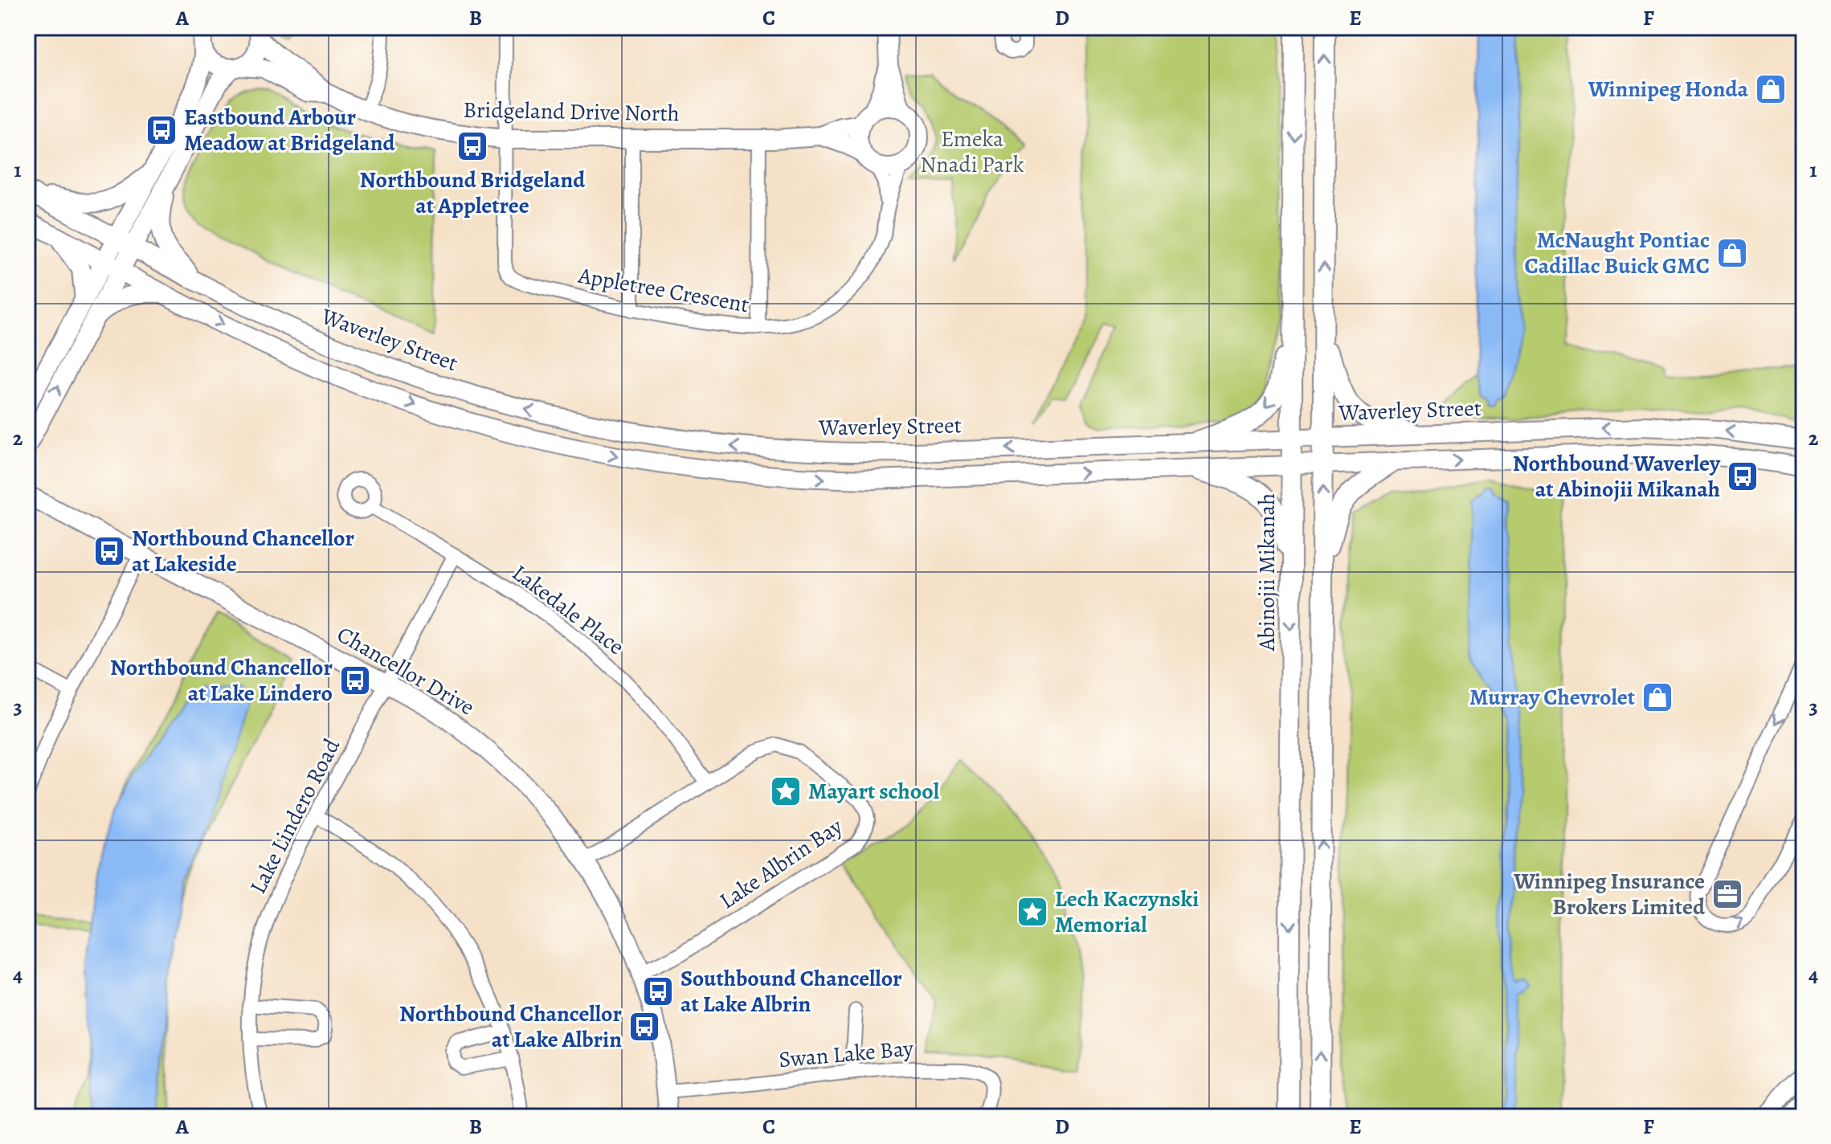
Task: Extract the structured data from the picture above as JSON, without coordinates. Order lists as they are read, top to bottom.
{
  "streets": {
    "main road": [
      "Bridgeland Drive North",
      "Waverley Street",
      "Abinojii Mikanah",
      "Chancellor Drive"
    ],
    "street": [
      "Appletree Crescent",
      "Lakedale Place",
      "Lake Lindero Road",
      "Lake Albrin Bay",
      "Swan Lake Bay"
    ]
  },
  "crossings": [
    ["Bridgeland Drive North", "Appletree Crescent"],
    ["Waverley Street", "Abinojii Mikanah"],
    ["Lakedale Place", "Lake Lindero Road"],
    ["Lakedale Place", "Lake Albrin Bay"],
    ["Chancellor Drive", "Lake Lindero Road"],
    ["Chancellor Drive", "Lake Albrin Bay"],
    ["Chancellor Drive", "Swan Lake Bay"]
  ],
  "parks": ["Emeka Nnadi Park"],
  "places": {
    "shop": ["Winnipeg Honda", "McNaught Pontiac Cadillac Buick GMC", "Murray Chevrolet"],
    "bus stop": [
      "Eastbound Arbour Meadow at Bridgeland",
      "Northbound Bridgeland at Appletree",
      "Northbound Waverley at Abinojii Mikanah",
      "Northbound Chancellor at Lakeside",
      "Northbound Chancellor at Lake Lindero",
      "Southbound Chancellor at Lake Albrin",
      "Northbound Chancellor at Lake Albrin"
    ],
    "place": ["Mayart school", "Lech Kaczynski Memorial"],
    "office": ["Winnipeg Insurance Brokers Limited"]
  },
  "grid": {
    "columns": [
      "A",
      "B",
      "C",
      "D",
      "E",
      "F"
    ],
    "rows": [
      "1",
      "2",
      "3",
      "4"
    ]
  }
}
